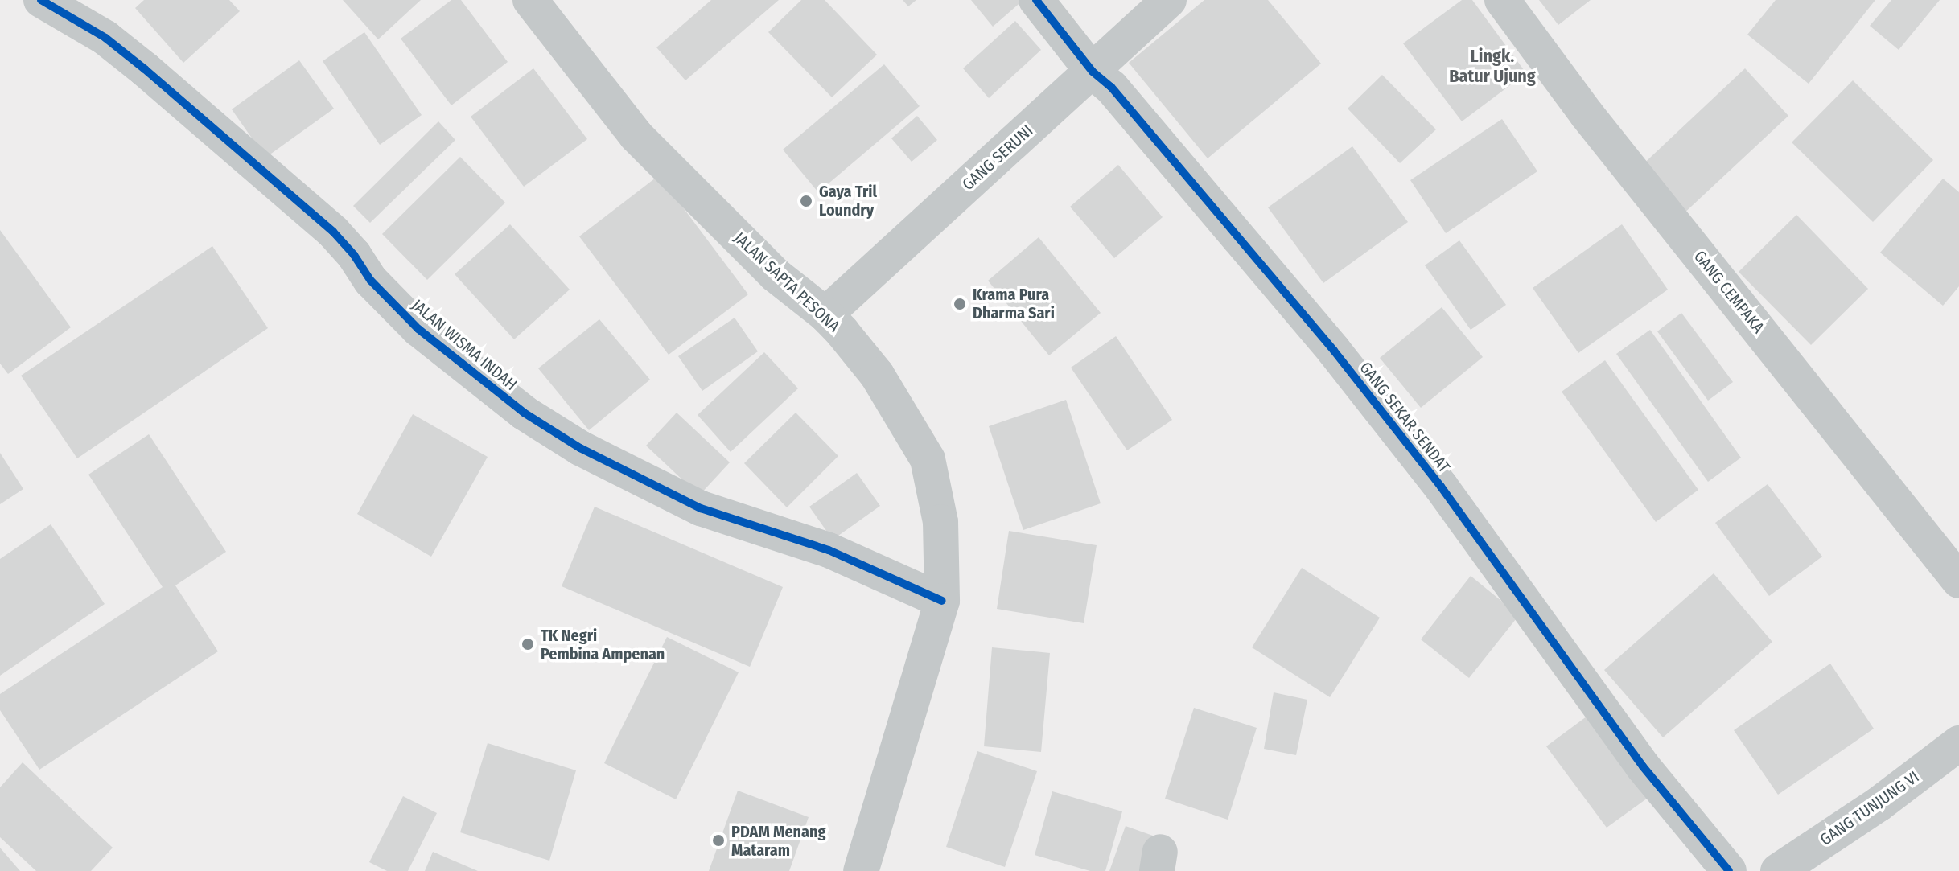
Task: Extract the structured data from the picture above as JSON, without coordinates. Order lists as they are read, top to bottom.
{
  "streets": {
    "street": [
      "GANG SERUNI",
      "JALAN SAPTA PESONA",
      "GANG CEMPAKA",
      "JALAN WISMA INDAH",
      "GANG SEKAR SENDAT",
      "GANG TUNJUNG VI"
    ]
  },
  "crossings": [
    ["GANG SERUNI", "JALAN SAPTA PESONA"],
    ["GANG SERUNI", "GANG SEKAR SENDAT"],
    ["JALAN SAPTA PESONA", "JALAN WISMA INDAH"]
  ],
  "districts": ["Lingk. Batur Ujung"],
  "places": [
    "Gaya Tril Loundry",
    "Krama Pura Dharma Sari",
    "TK Negri Pembina Ampenan",
    "PDAM Menang Mataram"
  ]
}
